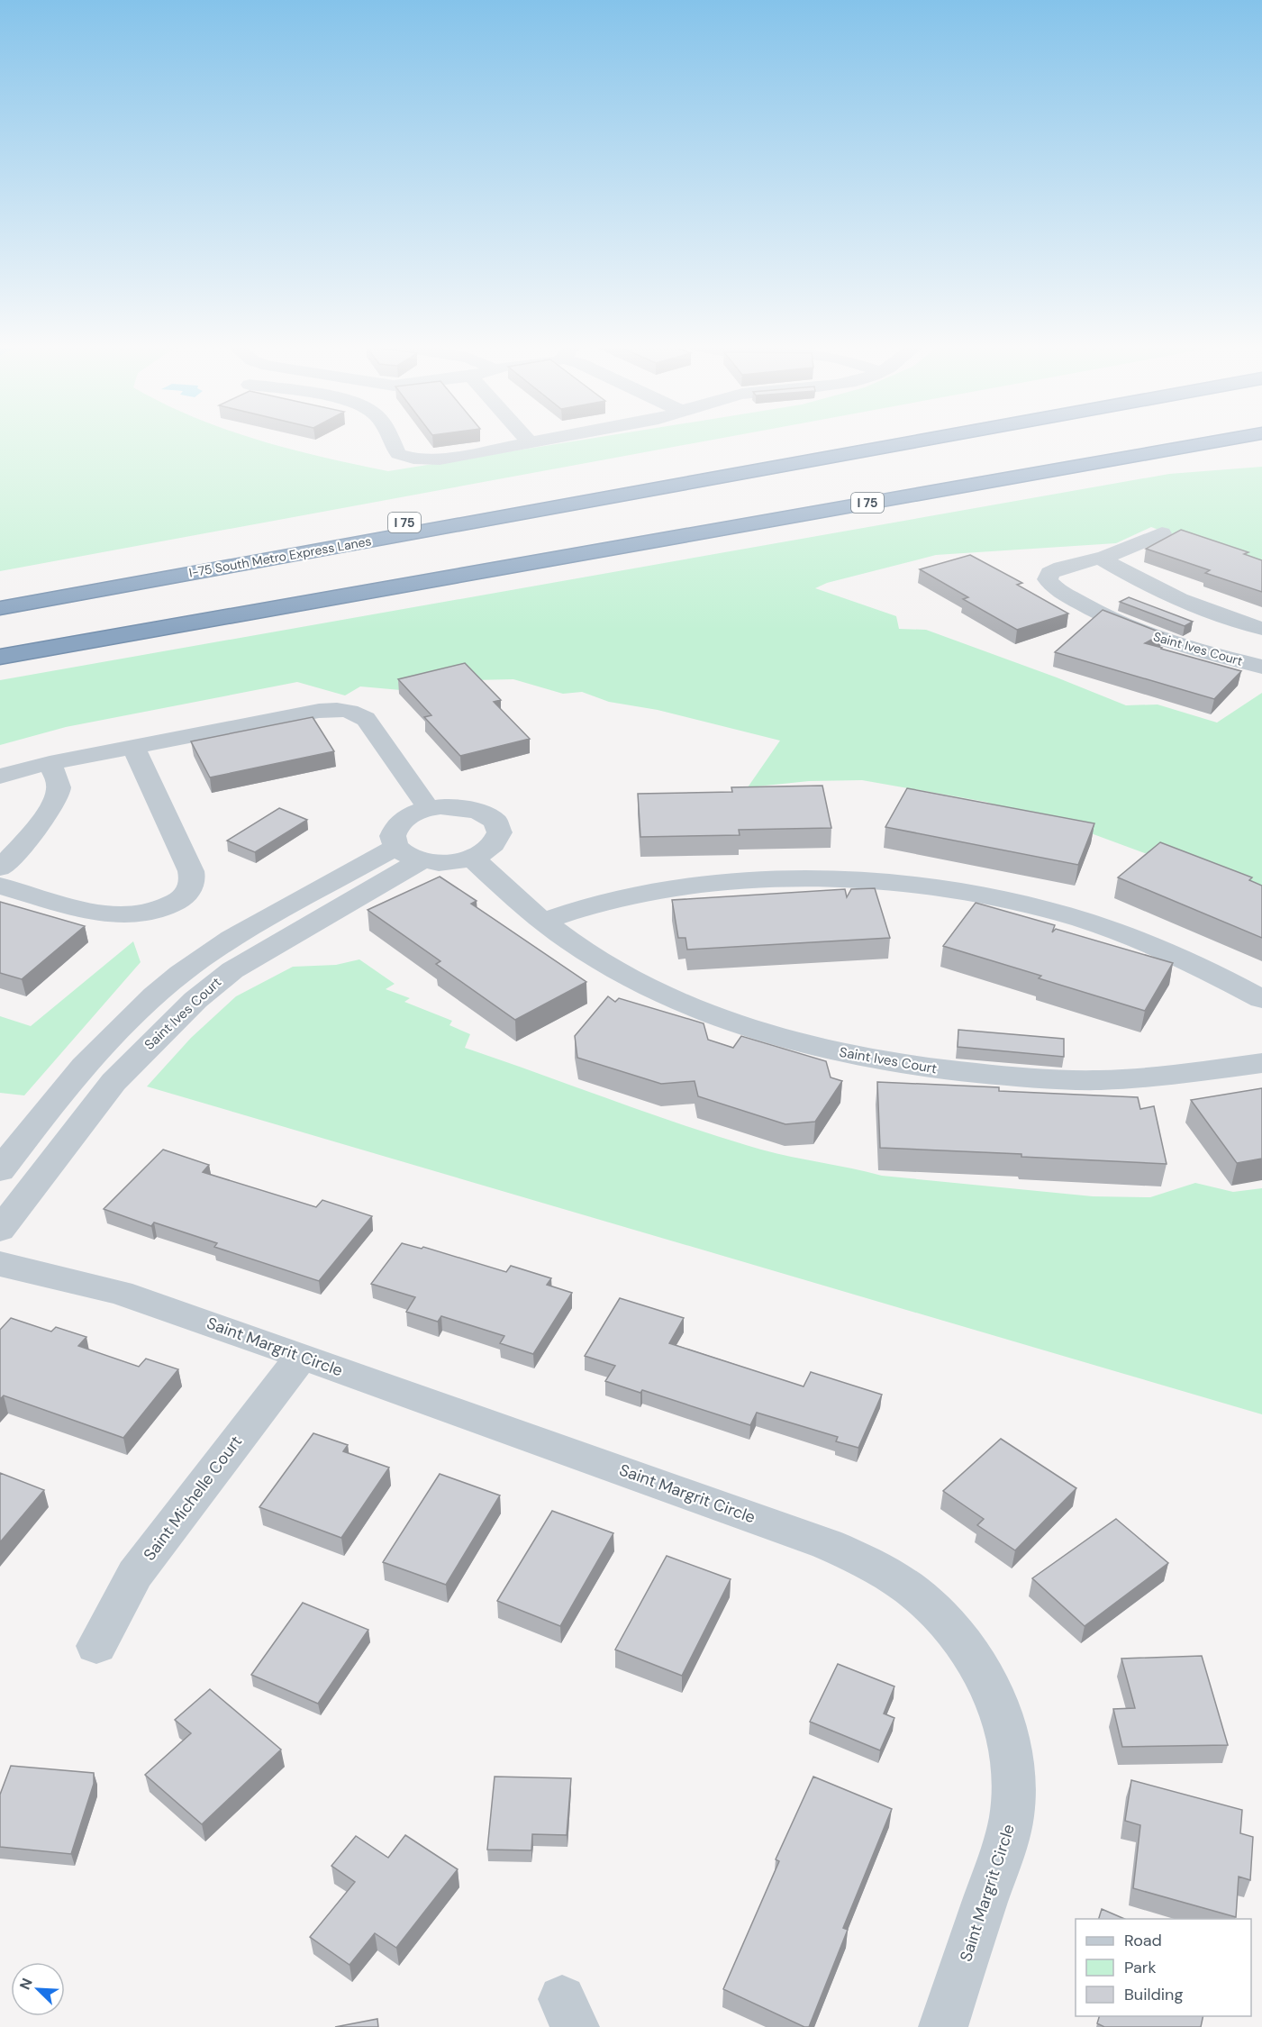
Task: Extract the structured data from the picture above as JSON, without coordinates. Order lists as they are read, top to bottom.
{
  "streets": {
    "highway": ["I 75", "I-75 South Metro Express Lanes"],
    "street": ["Saint Ives Court", "Saint Margrit Circle", "Saint Michelle Court"]
  },
  "crossings": [
    ["Saint Margrit Circle", "Saint Michelle Court"]
  ],
  "legend": ["Road", "Park", "Building"],
  "north": "top left"
}
